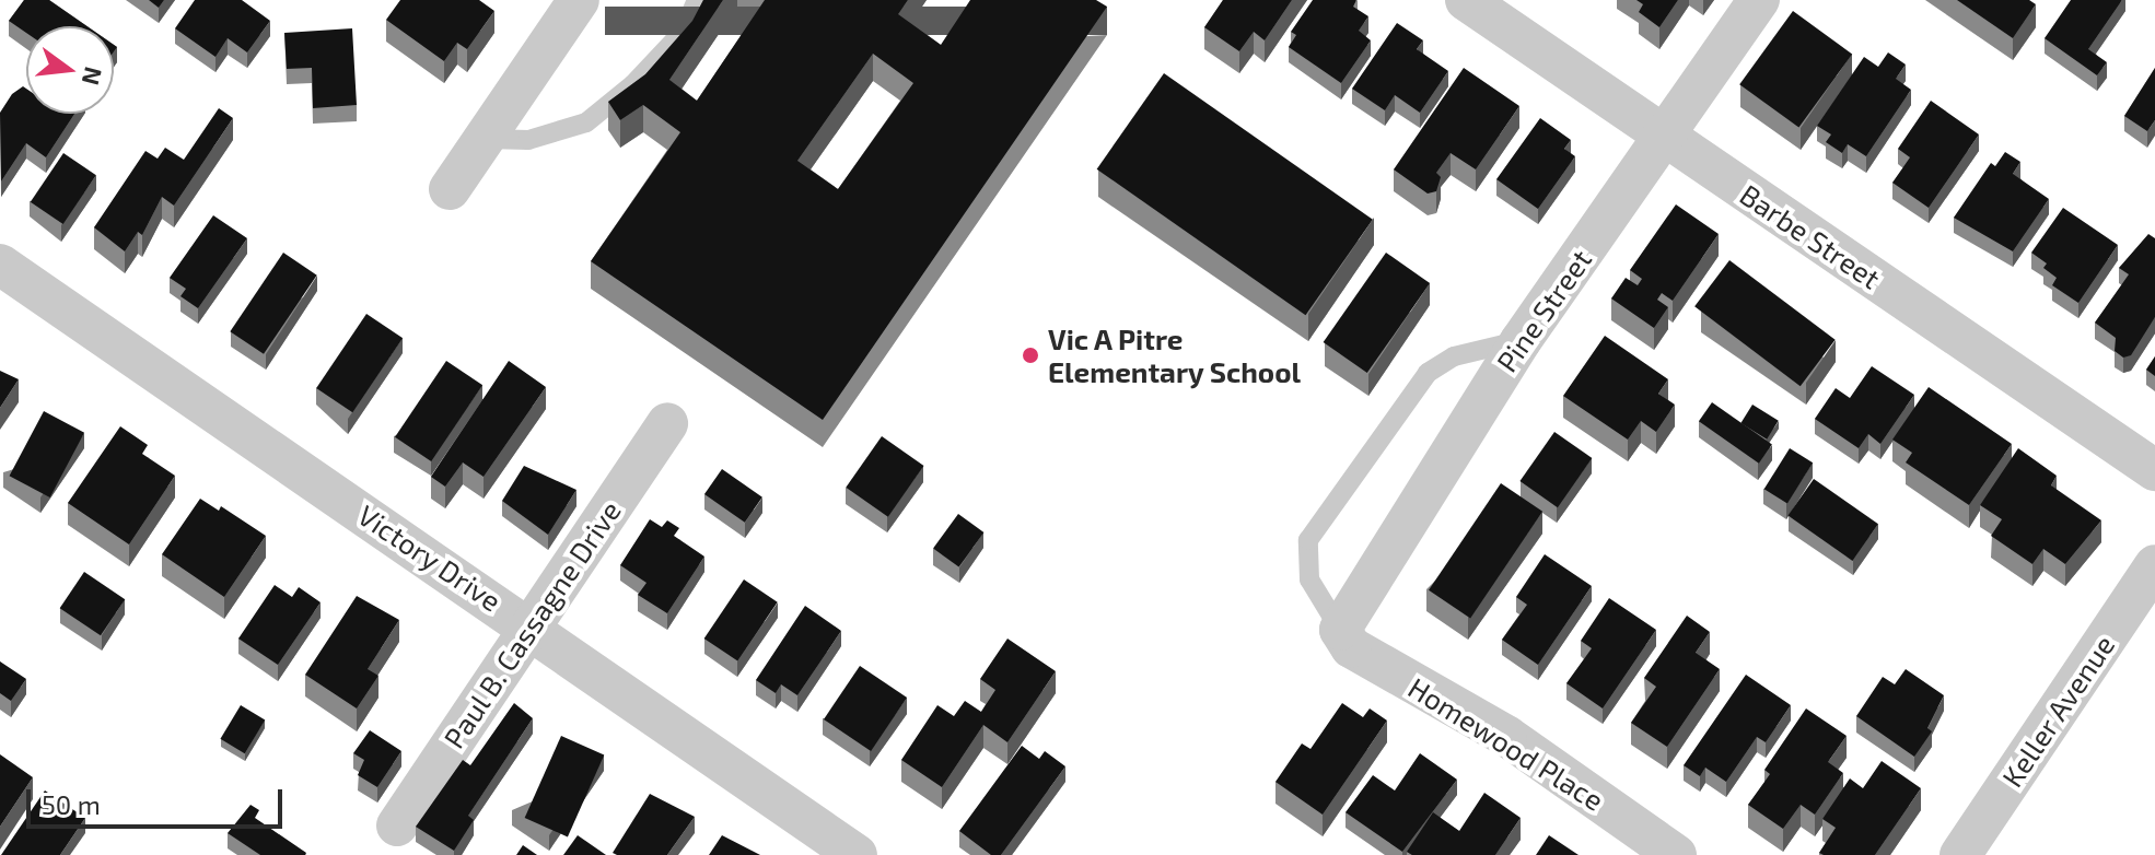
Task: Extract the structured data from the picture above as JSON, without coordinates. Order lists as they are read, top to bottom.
{
  "streets": {
    "street": [
      "Barbe Street",
      "Pine Street",
      "Victory Drive",
      "Paul B. Cassagne Drive",
      "Keller Avenue",
      "Homewood Place"
    ]
  },
  "crossings": [
    ["Barbe Street", "Pine Street"],
    ["Pine Street", "Homewood Place"],
    ["Victory Drive", "Paul B. Cassagne Drive"]
  ],
  "places": ["Vic A Pitre Elementary School"],
  "scale_bar": "50 m",
  "north": "right"
}
